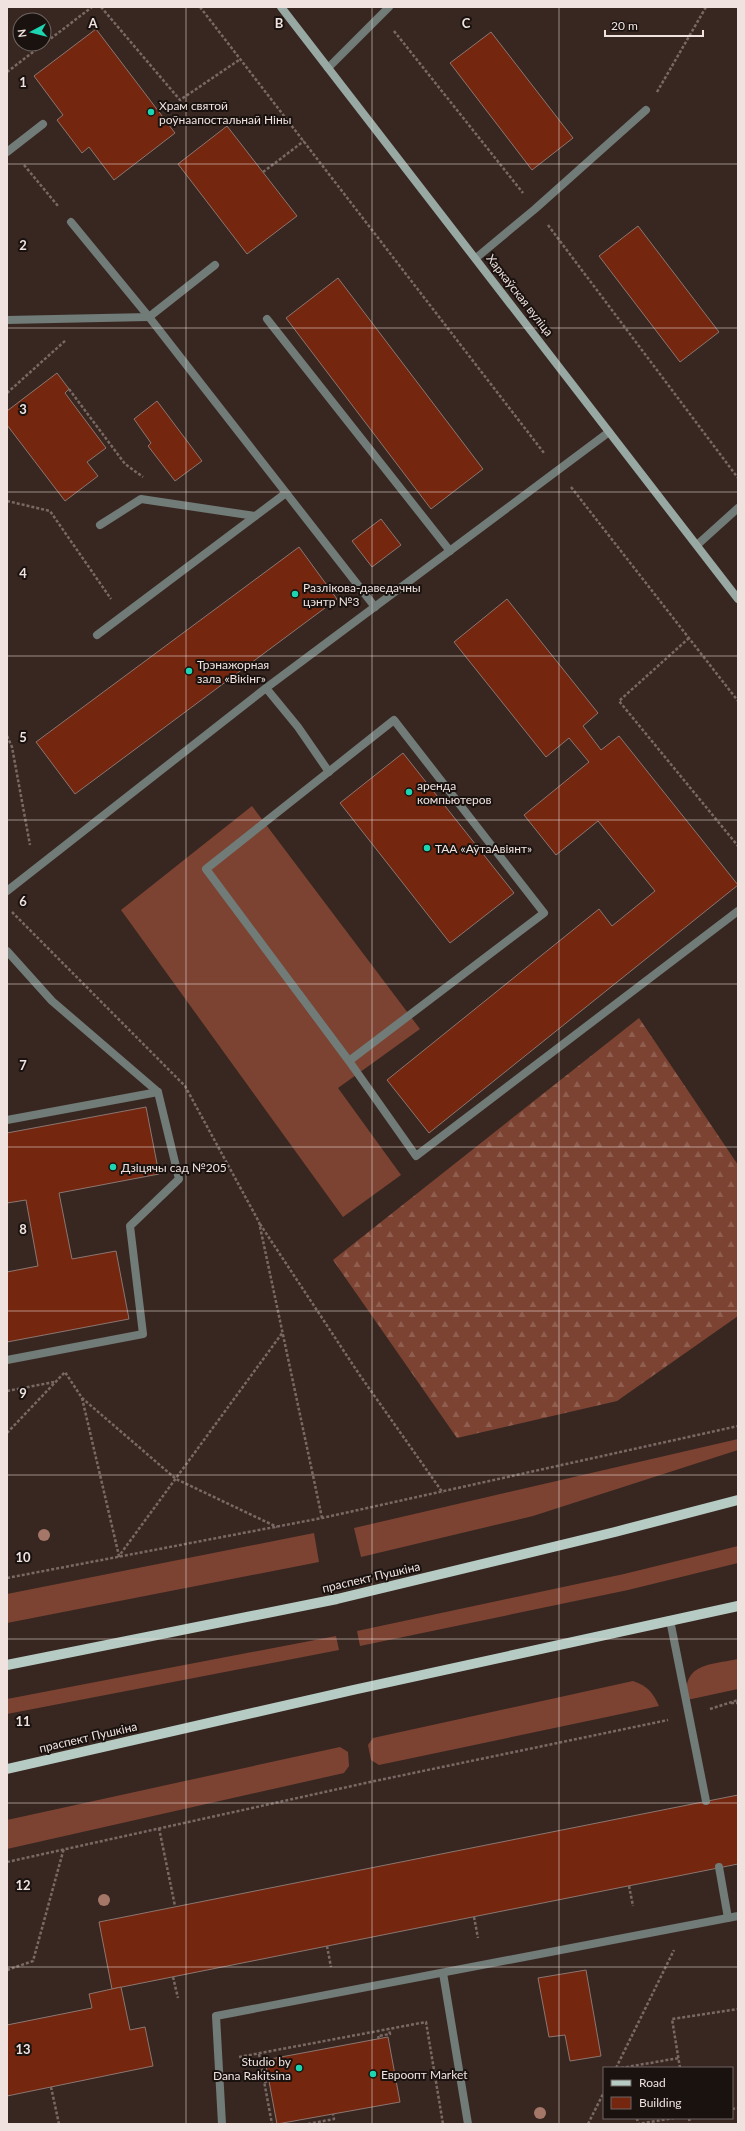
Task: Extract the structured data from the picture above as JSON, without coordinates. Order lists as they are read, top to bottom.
{
  "streets": {
    "main road": ["Харкаўская вуліца", "праспект Пушкіна"]
  },
  "places": [
    "Храм святой роўнаапостальнай Ніны",
    "Разлікова-даведачны цэнтр №3",
    "Трэнажорная зала «Вікінг»",
    "аренда компьютеров",
    "ТАА «АўтаАвіянт»",
    "Дзіцячы сад №205",
    "Studio by Dana Rakitsina",
    "Евроопт Market"
  ],
  "legend": ["Road", "Building"],
  "scale_bar": "20 m",
  "north": "left",
  "grid": {
    "columns": ["A", "B", "C"],
    "rows": [
      "1",
      "2",
      "3",
      "4",
      "5",
      "6",
      "7",
      "8",
      "9",
      "10",
      "11",
      "12",
      "13"
    ]
  }
}
